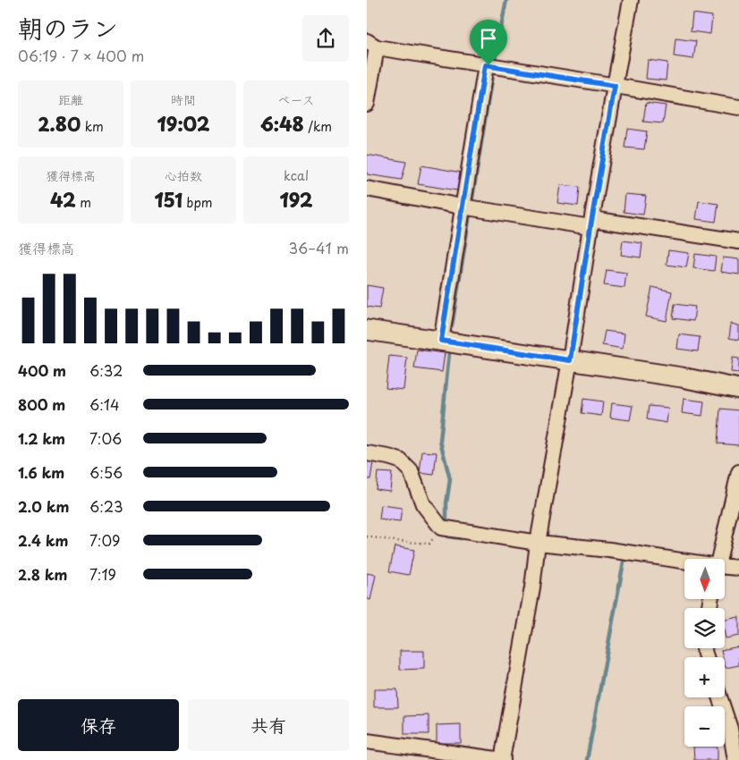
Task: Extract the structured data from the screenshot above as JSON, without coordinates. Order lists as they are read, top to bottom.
{
  "north": "bottom",
  "page": {
    "heading": ["朝のラン", "06:19 · 7 × 400 m"],
    "stats": [
      ["距離", "2.80 km"],
      ["時間", "19:02"],
      ["ペース", "6:48 /km"],
      ["獲得標高", "42 m"],
      ["心拍数", "151 bpm"],
      ["kcal", "192"]
    ],
    "chart": ["獲得標高", "36–41 m"],
    "list": [
      {
        "name": "400 m",
        "note": "6:32"
      },
      {
        "name": "800 m",
        "note": "6:14"
      },
      {
        "name": "1.2 km",
        "note": "7:06"
      },
      {
        "name": "1.6 km",
        "note": "6:56"
      },
      {
        "name": "2.0 km",
        "note": "6:23"
      },
      {
        "name": "2.4 km",
        "note": "7:09"
      },
      {
        "name": "2.8 km",
        "note": "7:19"
      }
    ],
    "map_buttons": ["+", "−"],
    "buttons": ["保存", "共有"]
  }
}
